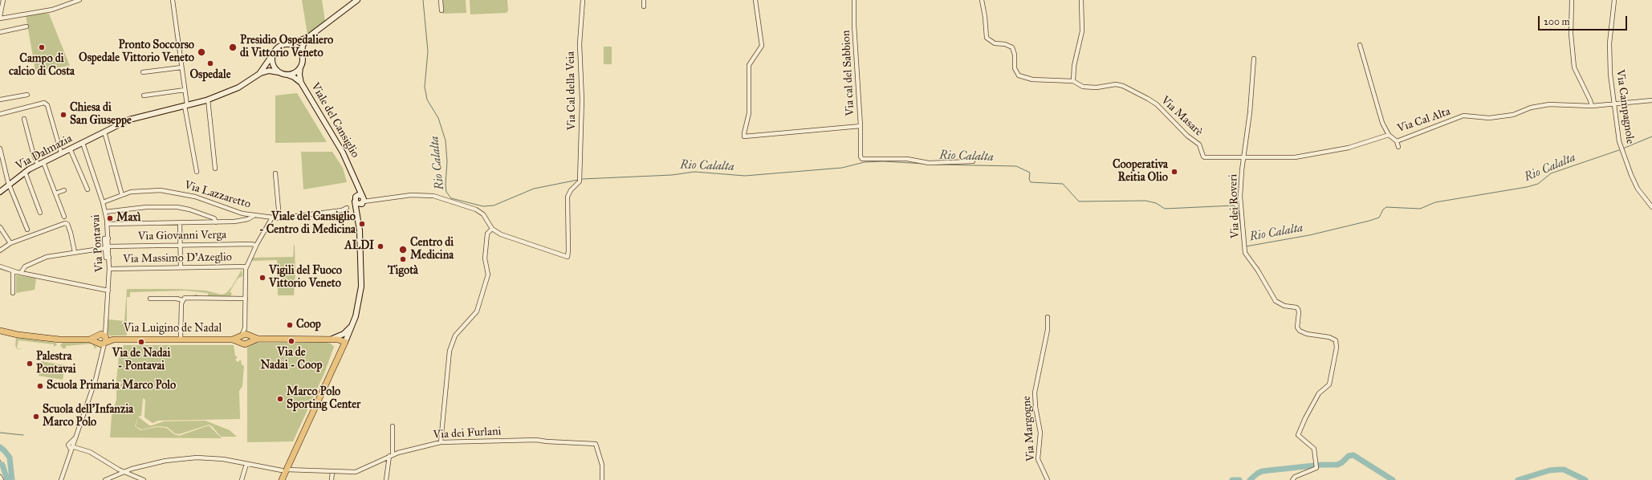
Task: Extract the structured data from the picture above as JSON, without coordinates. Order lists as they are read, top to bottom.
{
  "streets": {
    "main road": ["Viale del Cansiglio", "Via Dalmazia", "Via Luigino de Nadal"],
    "street": [
      "Via cal del Sabbion",
      "Via Cal della Veia",
      "Via Campagnole",
      "Via Masarè",
      "Via Cal Alta",
      "Via Lazzaretto",
      "Via dei Roveri",
      "Via Giovanni Verga",
      "Via Pontavai",
      "Via Massimo D'Azeglio",
      "Via Margogne",
      "Via dei Furlani"
    ]
  },
  "crossings": [
    ["Via Campagnole", "Via Cal Alta"],
    ["Via Masarè", "Via Cal Alta"],
    ["Viale del Cansiglio", "Via Luigino de Nadal"],
    ["Viale del Cansiglio", "Via dei Furlani"],
    ["Via Cal Alta", "Via dei Roveri"],
    ["Via Dalmazia", "Via Pontavai"],
    ["Via Lazzaretto", "Via Pontavai"],
    ["Via Giovanni Verga", "Via Pontavai"],
    ["Via Pontavai", "Via Massimo D'Azeglio"],
    ["Via Pontavai", "Via Luigino de Nadal"]
  ],
  "water": ["Rio Calalta"],
  "places": [
    "Campo di calcio di Costa",
    "Presidio Ospedaliero di Vittorio Veneto",
    "Pronto Soccorso Ospedale Vittorio Veneto",
    "Ospedale",
    "Chiesa di San Giuseppe",
    "Cooperativa Reitia Olio",
    "Maxì",
    "Viale del Cansiglio - Centro di Medicina",
    "ALDI",
    "Centro di Medicina",
    "Tigotà",
    "Vigili del Fuoco Vittorio Veneto",
    "Coop",
    "Via de Nadai - Coop",
    "Via de Nadai - Pontavai",
    "Palestra Pontavai",
    "Scuola Primaria Marco Polo",
    "Marco Polo Sporting Center",
    "Scuola dell'Infanzia Marco Polo"
  ],
  "scale_bar": "200 m"
}
